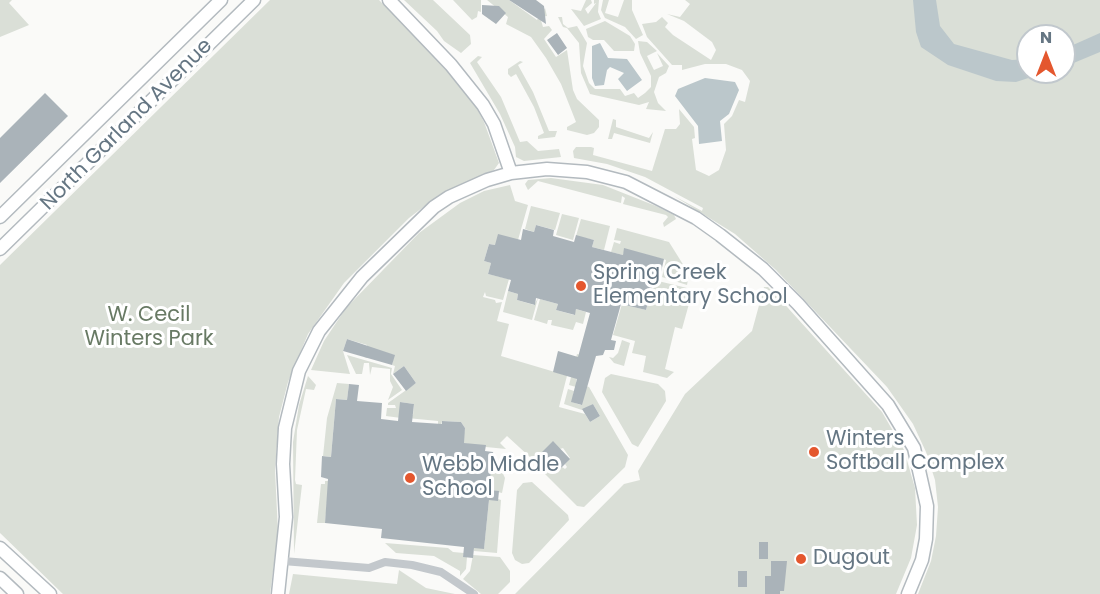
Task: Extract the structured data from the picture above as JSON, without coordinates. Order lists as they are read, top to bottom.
{
  "streets": {
    "street": ["North Garland Avenue"]
  },
  "parks": ["W. Cecil Winters Park"],
  "places": [
    "Spring Creek Elementary School",
    "Winters Softball Complex",
    "Webb Middle School",
    "Dugout"
  ],
  "north": "top"
}
